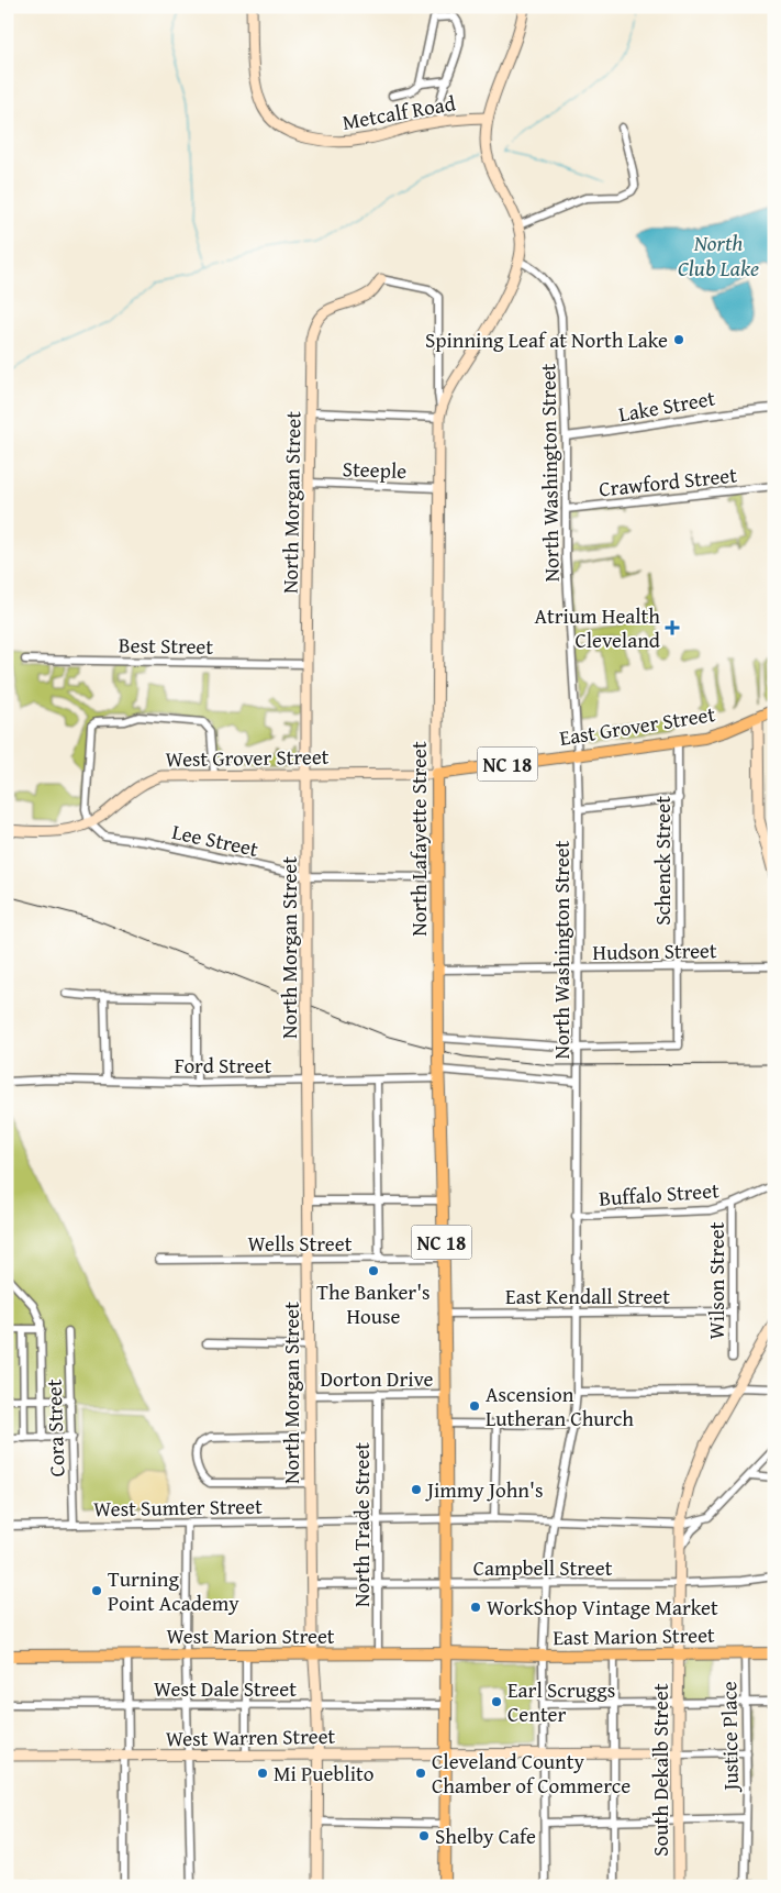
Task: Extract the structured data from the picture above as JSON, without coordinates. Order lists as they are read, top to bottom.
{
  "streets": {
    "main road": [
      "East Grover Street",
      "NC 18",
      "North Lafayette Street",
      "West Marion Street",
      "East Marion Street"
    ],
    "street": [
      "Metcalf Road",
      "Lake Street",
      "Steeple",
      "North Washington Street",
      "Crawford Street",
      "North Morgan Street",
      "Best Street",
      "West Grover Street",
      "Lee Street",
      "Schenck Street",
      "Hudson Street",
      "Ford Street",
      "Buffalo Street",
      "Wells Street",
      "Wilson Street",
      "East Kendall Street",
      "Dorton Drive",
      "Cora Street",
      "West Sumter Street",
      "North Trade Street",
      "Campbell Street",
      "West Dale Street",
      "Justice Place",
      "West Warren Street",
      "South Dekalb Street"
    ]
  },
  "crossings": [
    ["Metcalf Road", "North Lafayette Street"],
    ["Lake Street", "North Washington Street"],
    ["Steeple", "North Morgan Street"],
    ["Steeple", "North Lafayette Street"],
    ["North Washington Street", "Crawford Street"],
    ["North Washington Street", "East Grover Street"],
    ["North Washington Street", "North Lafayette Street"],
    ["North Washington Street", "Schenck Street"],
    ["North Washington Street", "Hudson Street"],
    ["North Washington Street", "Ford Street"],
    ["North Washington Street", "Buffalo Street"],
    ["North Washington Street", "East Kendall Street"],
    ["North Washington Street", "West Sumter Street"],
    ["North Washington Street", "Campbell Street"],
    ["North Washington Street", "East Marion Street"],
    ["North Washington Street", "West Warren Street"],
    ["North Morgan Street", "Best Street"],
    ["North Morgan Street", "West Grover Street"],
    ["North Morgan Street", "Lee Street"],
    ["North Morgan Street", "Ford Street"],
    ["North Morgan Street", "Wells Street"],
    ["North Morgan Street", "Dorton Drive"],
    ["North Morgan Street", "West Sumter Street"],
    ["North Morgan Street", "Campbell Street"],
    ["North Morgan Street", "West Marion Street"],
    ["North Morgan Street", "West Dale Street"],
    ["North Morgan Street", "West Warren Street"],
    ["East Grover Street", "West Grover Street"],
    ["East Grover Street", "North Lafayette Street"],
    ["East Grover Street", "Schenck Street"],
    ["West Grover Street", "North Lafayette Street"],
    ["West Grover Street", "Lee Street"],
    ["NC 18", "North Lafayette Street"],
    ["NC 18", "West Dale Street"],
    ["NC 18", "West Warren Street"],
    ["North Lafayette Street", "Lee Street"],
    ["North Lafayette Street", "Hudson Street"],
    ["North Lafayette Street", "Ford Street"],
    ["North Lafayette Street", "Wells Street"],
    ["North Lafayette Street", "East Kendall Street"],
    ["North Lafayette Street", "Dorton Drive"],
    ["North Lafayette Street", "West Sumter Street"],
    ["North Lafayette Street", "Campbell Street"],
    ["North Lafayette Street", "West Marion Street"],
    ["North Lafayette Street", "West Dale Street"],
    ["Schenck Street", "Hudson Street"],
    ["Buffalo Street", "Wilson Street"],
    ["Wilson Street", "East Kendall Street"],
    ["Dorton Drive", "North Trade Street"],
    ["Cora Street", "West Sumter Street"],
    ["West Sumter Street", "North Trade Street"],
    ["West Sumter Street", "South Dekalb Street"],
    ["North Trade Street", "Campbell Street"],
    ["North Trade Street", "West Marion Street"],
    ["Campbell Street", "South Dekalb Street"],
    ["West Marion Street", "East Marion Street"],
    ["East Marion Street", "Justice Place"],
    ["East Marion Street", "South Dekalb Street"],
    ["West Warren Street", "South Dekalb Street"]
  ],
  "water": ["North Club Lake"],
  "places": {
    "other": [
      "Spinning Leaf at North Lake",
      "The Banker's House",
      "Ascension Lutheran Church",
      "Jimmy John's",
      "Turning Point Academy",
      "WorkShop Vintage Market",
      "Earl Scruggs Center",
      "Mi Pueblito",
      "Cleveland County Chamber of Commerce",
      "Shelby Cafe"
    ],
    "health": ["Atrium Health Cleveland"]
  }
}
